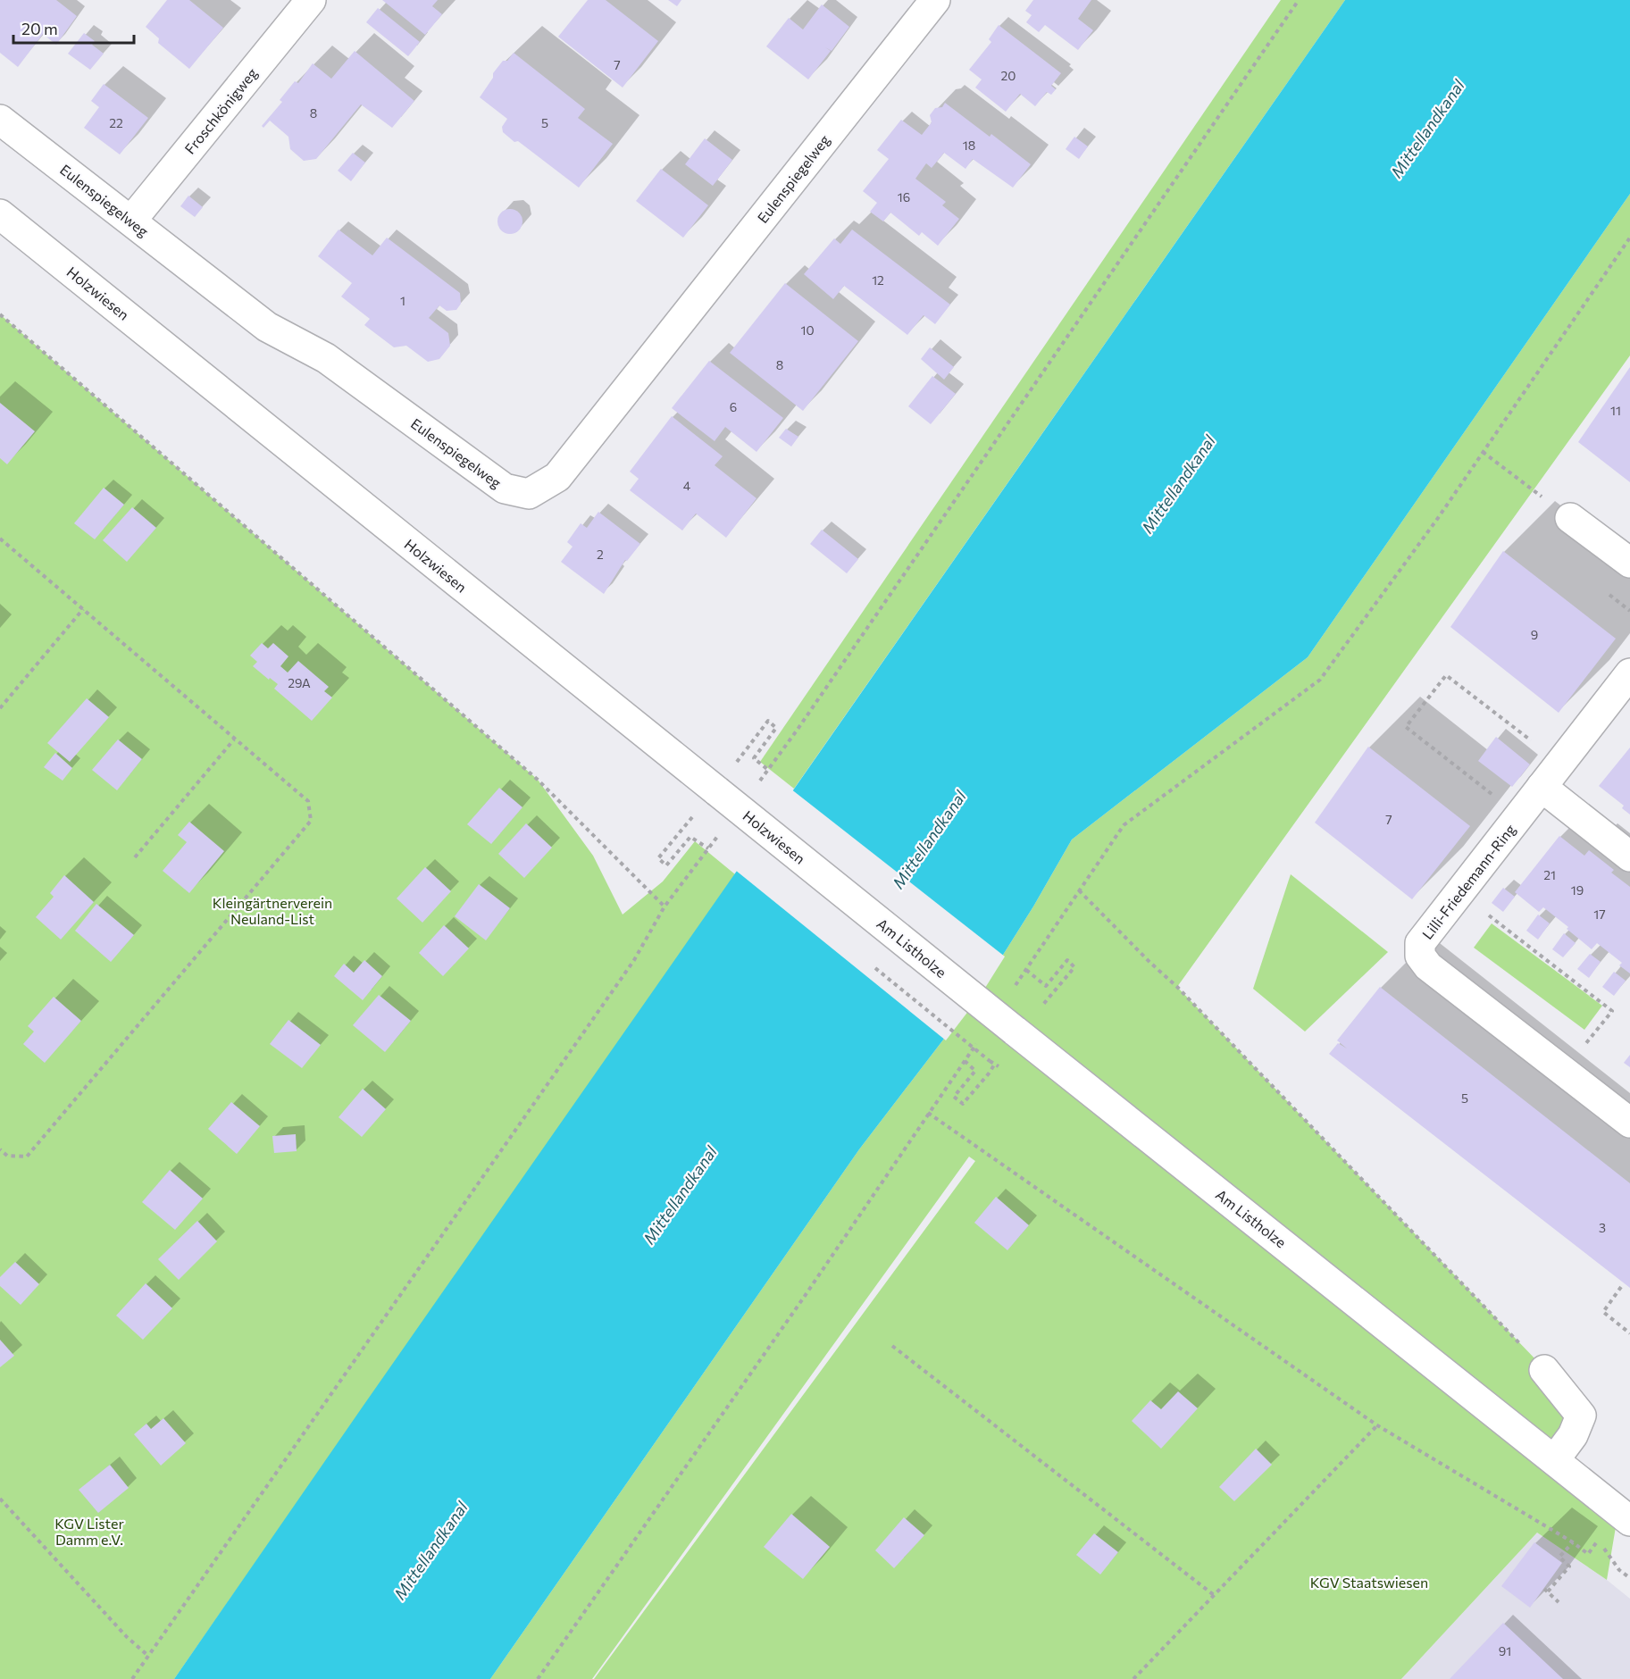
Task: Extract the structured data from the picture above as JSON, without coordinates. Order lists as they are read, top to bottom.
{
  "streets": {
    "street": [
      "Froschkönigweg",
      "Eulenspiegelweg",
      "Holzwiesen",
      "Lilli-Friedemann-Ring",
      "Am Listholze"
    ]
  },
  "crossings": [
    ["Froschkönigweg", "Eulenspiegelweg"],
    ["Holzwiesen", "Am Listholze"]
  ],
  "water": ["Mittellandkanal"],
  "parks": ["Kleingärtnerverein Neuland-List", "KGV Lister Damm e.V.", "KGV Staatswiesen"],
  "house_numbers": [
    "7",
    "20",
    "8",
    "22",
    "5",
    "18",
    "16",
    "12",
    "1",
    "10",
    "8",
    "6",
    "11",
    "4",
    "2",
    "9",
    "29A",
    "7",
    "21",
    "19",
    "17",
    "5",
    "3",
    "91"
  ],
  "scale_bar": "20 m"
}
